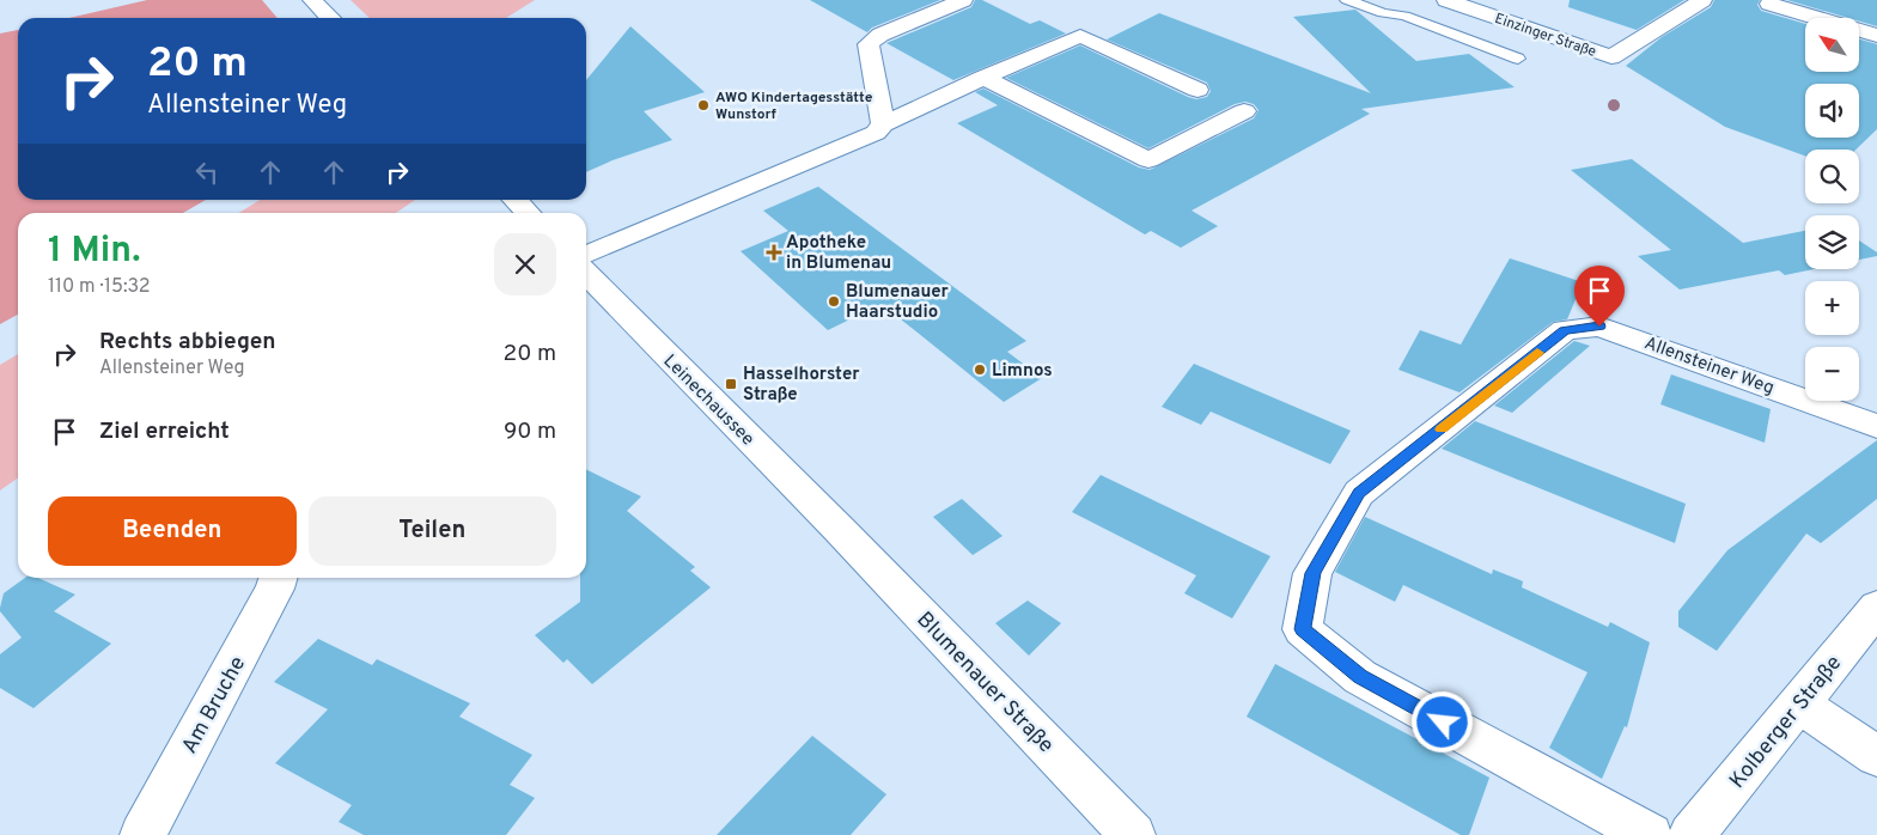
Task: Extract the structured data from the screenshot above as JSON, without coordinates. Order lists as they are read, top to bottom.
{
  "streets": {
    "street": [
      "Einzinger Straße",
      "Allensteiner Weg",
      "Leinechaussee",
      "Blumenauer Straße",
      "Am Bruche",
      "Kolberger Straße"
    ]
  },
  "crossings": [
    ["Leinechaussee", "Blumenauer Straße"]
  ],
  "places": {
    "other": ["AWO Kindertagesstätte Wunstorf", "Blumenauer Haarstudio", "Limnos"],
    "health": ["Apotheke in Blumenau"],
    "transit": ["Hasselhorster Straße"]
  },
  "north": "top left",
  "page": {
    "map_buttons": ["+", "−"],
    "turn": ["20 m", "Allensteiner Weg"],
    "heading": ["1 Min.", "110 m · 15:32"],
    "list": [
      {
        "name": "Rechts abbiegen",
        "note": "Allensteiner Weg",
        "value": "20 m"
      },
      {
        "name": "Ziel erreicht",
        "value": "90 m"
      }
    ],
    "buttons": ["Beenden", "Teilen"]
  }
}
